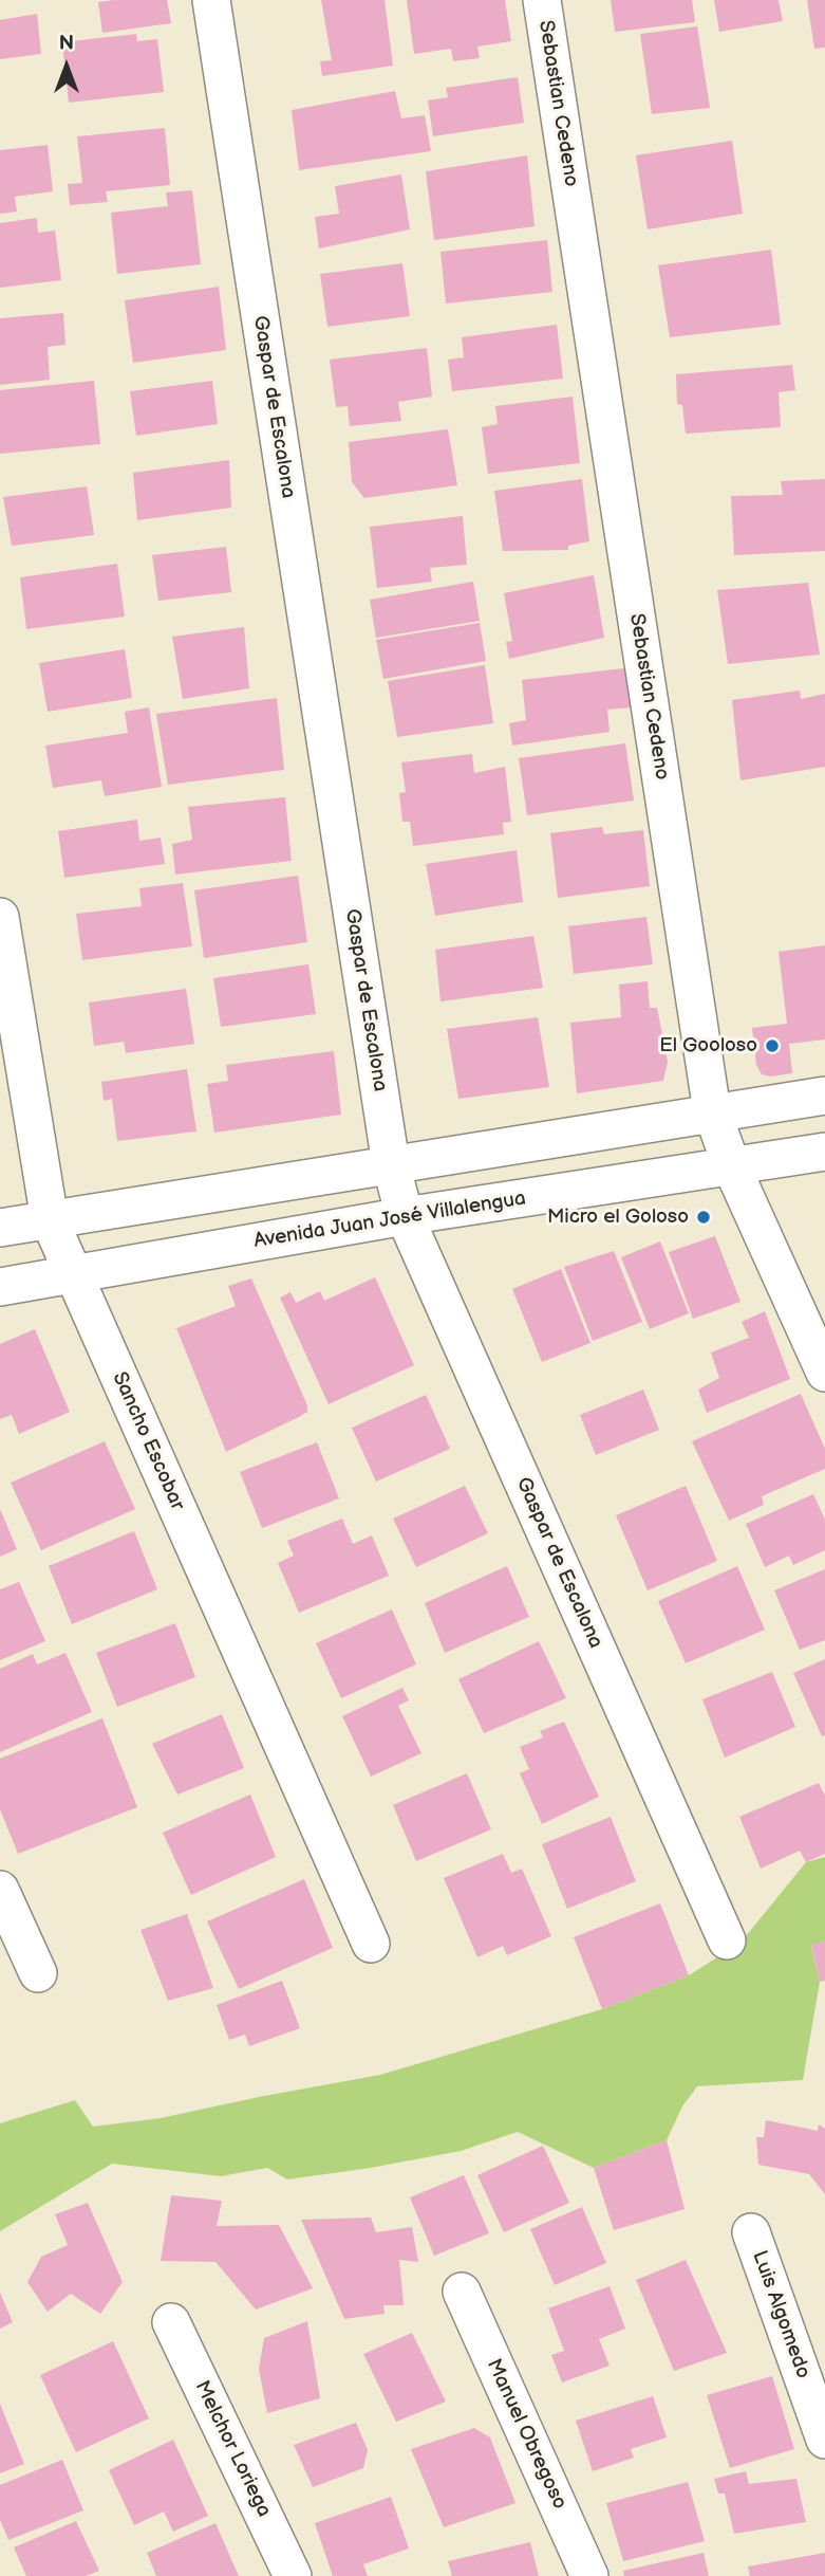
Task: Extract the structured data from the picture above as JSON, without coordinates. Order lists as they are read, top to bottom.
{
  "streets": {
    "street": [
      "Sebastian Cedeno",
      "Gaspar de Escalona",
      "Avenida Juan José Villalengua",
      "Sancho Escobar",
      "Luis Algomedo",
      "Manuel Obregoso",
      "Melchor Loriega"
    ]
  },
  "crossings": [
    ["Sebastian Cedeno", "Avenida Juan José Villalengua"],
    ["Gaspar de Escalona", "Avenida Juan José Villalengua"],
    ["Avenida Juan José Villalengua", "Sancho Escobar"]
  ],
  "places": ["El Gooloso", "Micro el Goloso"],
  "north": "top"
}
